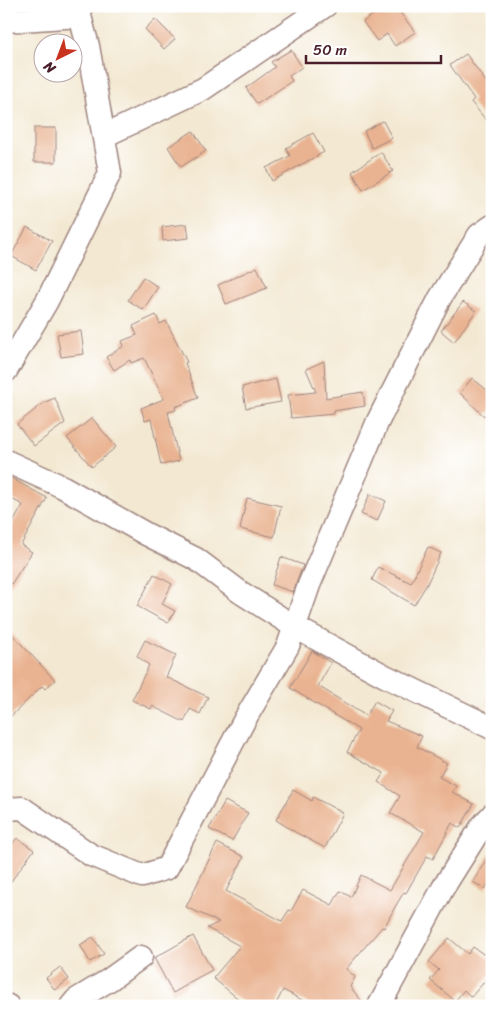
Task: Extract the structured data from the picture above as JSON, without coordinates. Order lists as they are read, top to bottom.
{
  "scale_bar": "50 m",
  "north": "bottom left"
}
